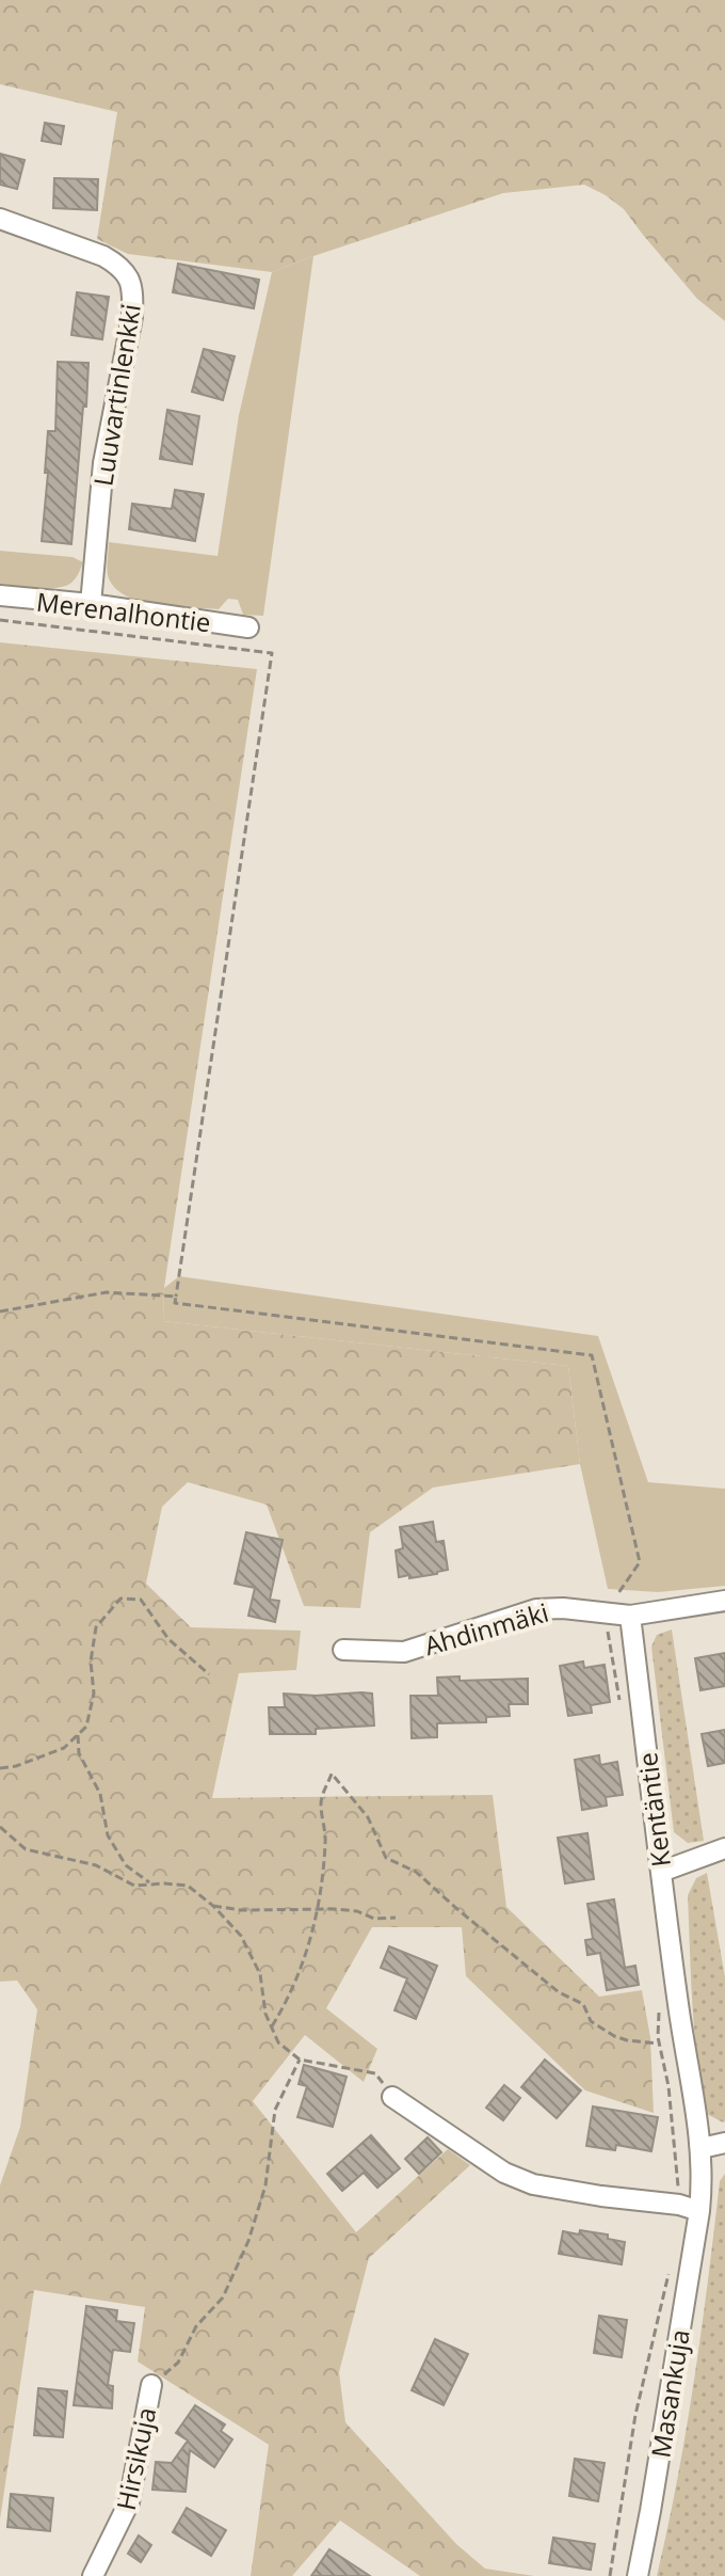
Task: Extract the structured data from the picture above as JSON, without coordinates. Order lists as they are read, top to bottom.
{
  "streets": {
    "street": [
      "Luuvartinlenkki",
      "Merenalhontie",
      "Ahdinmäki",
      "Kentäntie",
      "Masankuja",
      "Hirsikuja"
    ]
  },
  "crossings": [
    ["Luuvartinlenkki", "Merenalhontie"],
    ["Ahdinmäki", "Kentäntie"],
    ["Kentäntie", "Masankuja"]
  ]
}
